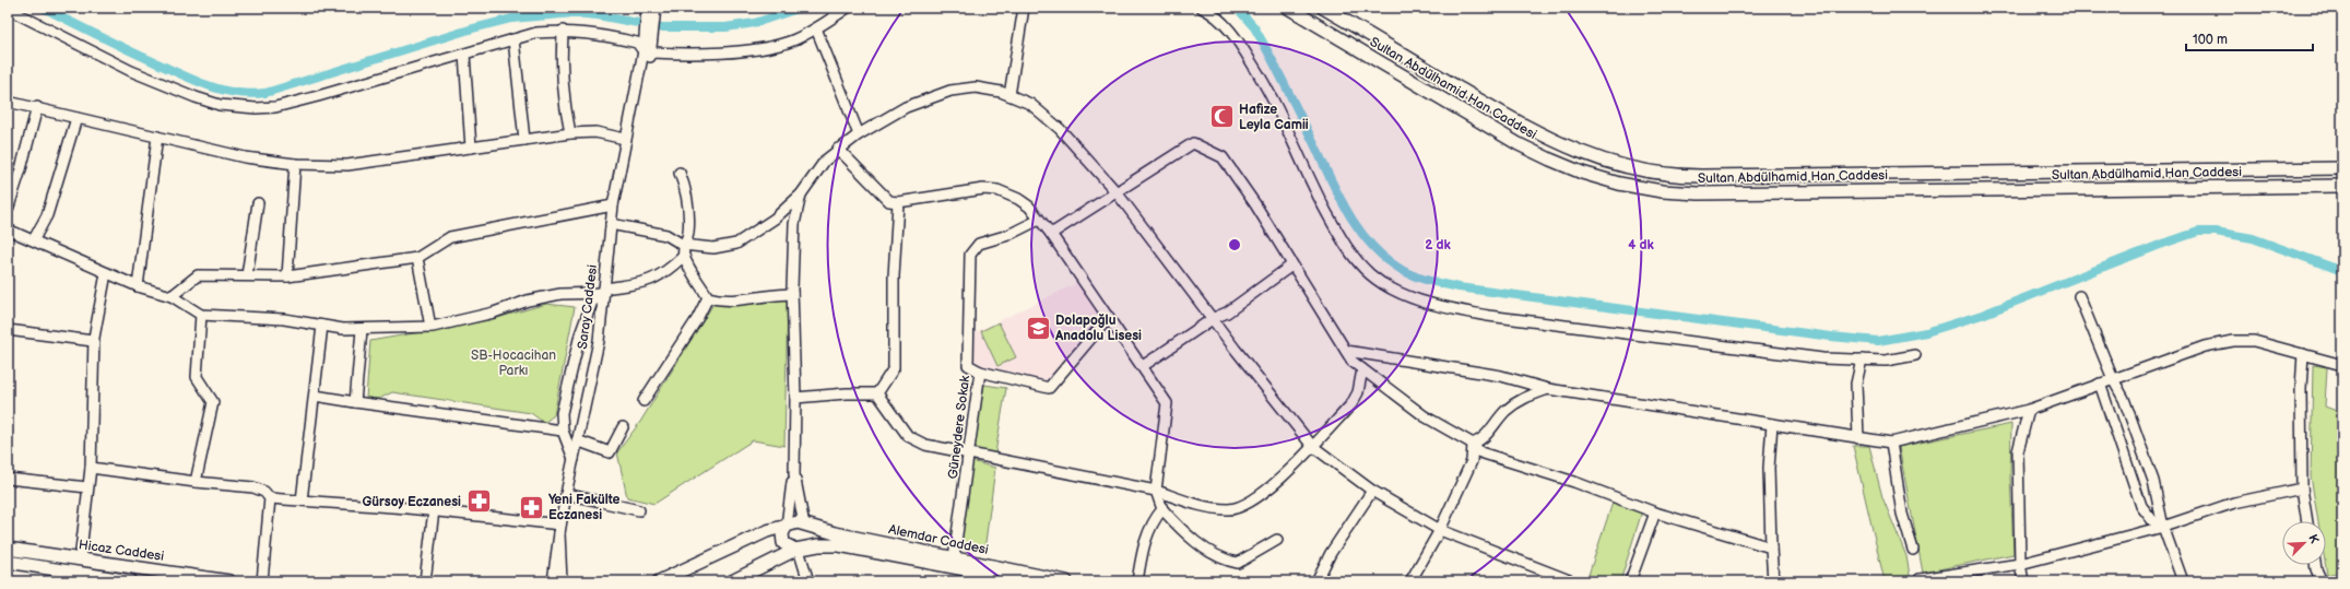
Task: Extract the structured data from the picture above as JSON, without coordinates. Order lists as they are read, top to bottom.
{
  "streets": {
    "main road": ["Sultan Abdülhamid Han Caddesi", "Alemdar Caddesi", "Hicaz Caddesi"],
    "street": ["Saray Caddesi", "Güneydere Sokak"]
  },
  "crossings": [
    ["Güneydere Sokak", "Alemdar Caddesi"]
  ],
  "parks": ["SB-Hocacihan Parkı"],
  "places": {
    "mosque": ["Hafize Leyla Camii"],
    "school or university": ["Dolapoğlu Anadolu Lisesi"],
    "pharmacy": ["Gürsoy Eczanesi", "Yeni Fakülte Eczanesi"]
  },
  "scale_bar": "100 m",
  "north": "top right",
  "rings": ["2 dk", "4 dk"]
}
